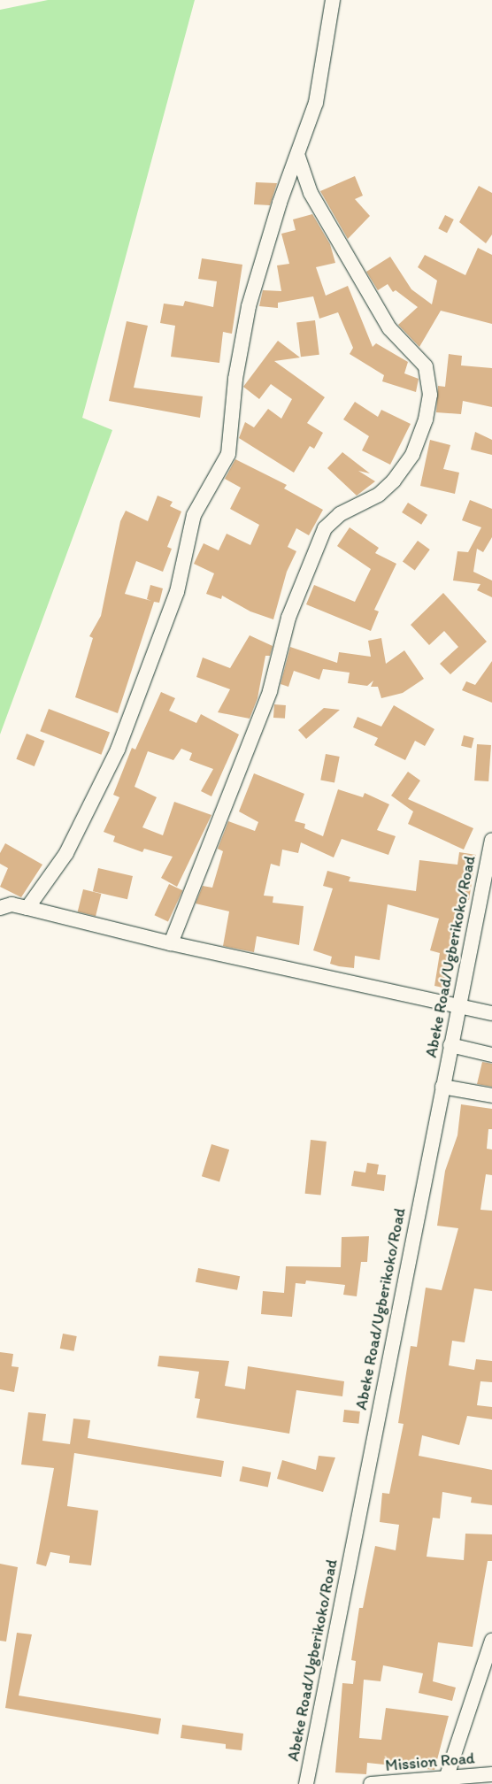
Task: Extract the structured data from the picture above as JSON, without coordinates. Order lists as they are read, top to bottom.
{
  "streets": {
    "street": ["Abeke Road/Ugberikoko/Road", "Mission Road"]
  }
}
